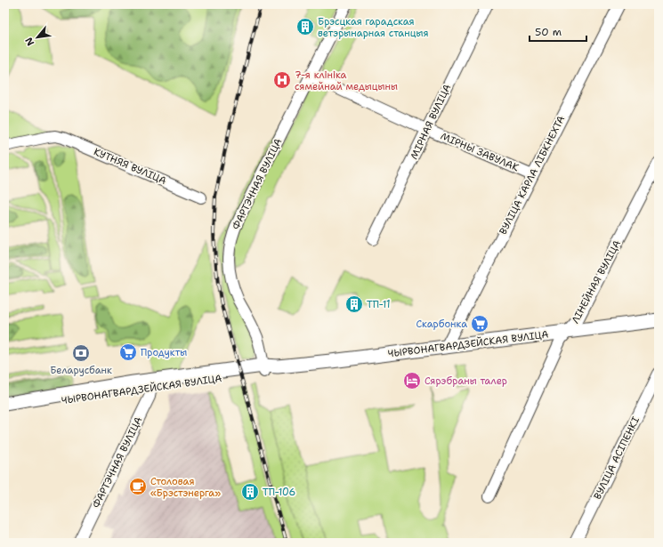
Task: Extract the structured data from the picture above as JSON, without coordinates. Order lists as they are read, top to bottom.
{
  "streets": {
    "main road": ["ЧЫРВОНАГВАРДЗЕЙСКАЯ ВУЛІЦА"],
    "street": [
      "МІРНАЯ ВУЛІЦА",
      "МІРНЫ ЗАВУЛАК",
      "КУТНЯЯ ВУЛІЦА",
      "ВУЛІЦА КАРЛА ЛІБКНЕХТА",
      "ФАРТЭЧНАЯ ВУЛІЦА",
      "ЛІНЕЙНАЯ ВУЛІЦА",
      "ВУЛІЦА АСІПЕНКІ"
    ]
  },
  "crossings": [
    ["МІРНАЯ ВУЛІЦА", "МІРНЫ ЗАВУЛАК"],
    ["МІРНЫ ЗАВУЛАК", "ВУЛІЦА КАРЛА ЛІБКНЕХТА"],
    ["МІРНЫ ЗАВУЛАК", "ФАРТЭЧНАЯ ВУЛІЦА"],
    ["ВУЛІЦА КАРЛА ЛІБКНЕХТА", "ЧЫРВОНАГВАРДЗЕЙСКАЯ ВУЛІЦА"],
    ["ФАРТЭЧНАЯ ВУЛІЦА", "ЧЫРВОНАГВАРДЗЕЙСКАЯ ВУЛІЦА"],
    ["ЛІНЕЙНАЯ ВУЛІЦА", "ЧЫРВОНАГВАРДЗЕЙСКАЯ ВУЛІЦА"]
  ],
  "places": {
    "building": ["Брэсцкая гарадская ветэрынарная станцыя", "ТП-11", "ТП-106"],
    "hospital": ["7-я клініка сямейнай медыцыны"],
    "supermarket": ["Скарбонка", "Продукты"],
    "bank": ["Беларусбанк"],
    "hotel": ["Сярэбраны талер"],
    "cafe": ["Столовая «Брэстэнерга»"]
  },
  "scale_bar": "50 m",
  "north": "bottom left"
}
